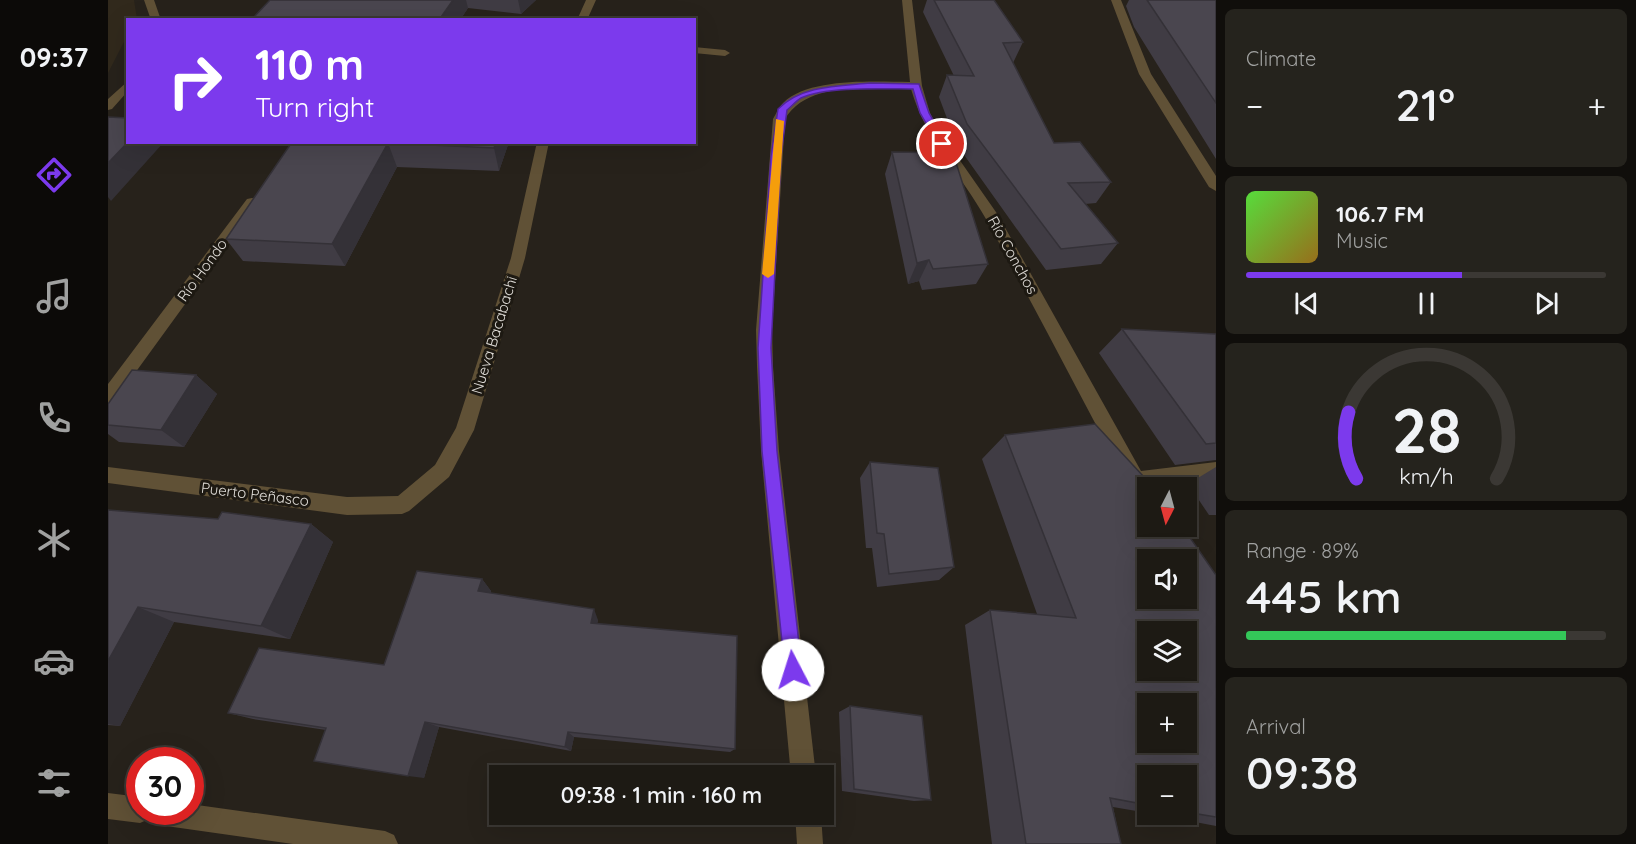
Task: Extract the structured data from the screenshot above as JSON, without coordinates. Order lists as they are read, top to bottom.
{
  "streets": {
    "street": [
      "Río Conchos",
      "Río Hondo",
      "Nueva Bacabachi",
      "Puerto Peñasco"
    ]
  },
  "crossings": [
    ["Nueva Bacabachi", "Puerto Peñasco"]
  ],
  "north": "bottom",
  "page": {
    "tabs": "09:37",
    "tile": [
      "Climate",
      ["Range · 89%", "445 km"],
      ["Arrival", "09:38"]
    ],
    "turn": ["110 m", "Turn right"],
    "heat": ["−", "21°", "+"],
    "song": ["106.7 FM", "Music"],
    "map_buttons": ["+", "−"],
    "limit": "30",
    "trip": "09:38 · 1 min · 160 m",
    "gauge": ["28", "km/h"]
  }
}
